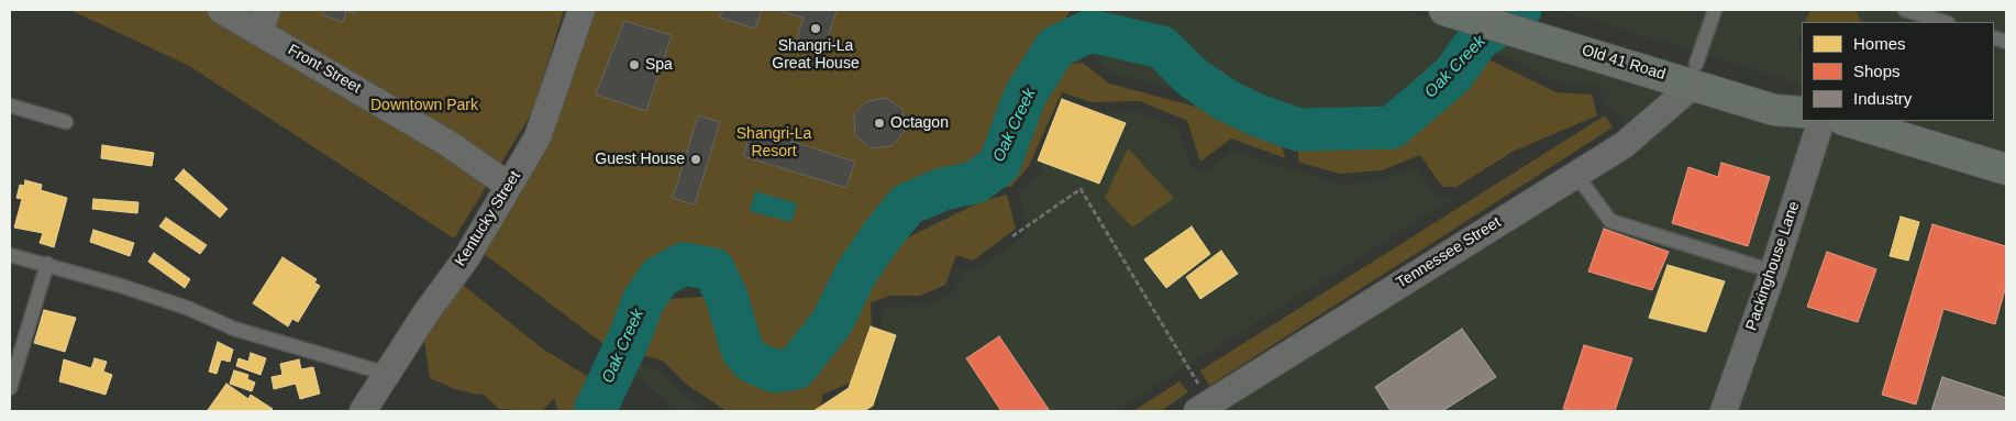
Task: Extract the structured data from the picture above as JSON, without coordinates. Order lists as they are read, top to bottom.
{
  "streets": {
    "street": [
      "Old 41 Road",
      "Front Street",
      "Kentucky Street",
      "Tennessee Street",
      "Packinghouse Lane"
    ]
  },
  "crossings": [
    ["Old 41 Road", "Tennessee Street"],
    ["Front Street", "Kentucky Street"]
  ],
  "water": ["Oak Creek"],
  "parks": ["Downtown Park", "Shangri-La Resort"],
  "places": [
    "Shangri-La Great House",
    "Spa",
    "Octagon",
    "Guest House"
  ],
  "legend": ["Homes", "Shops", "Industry"]
}
